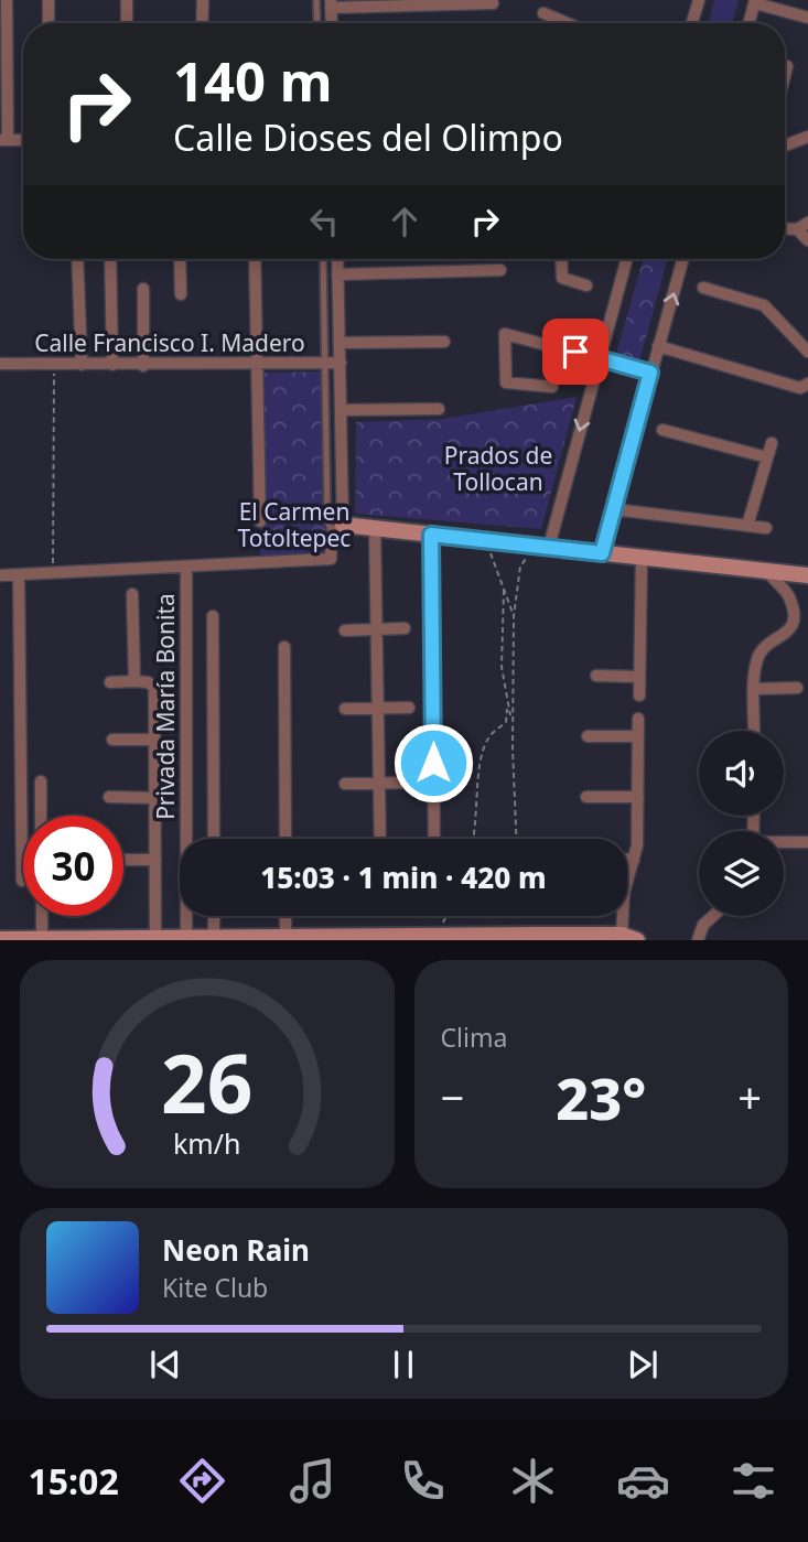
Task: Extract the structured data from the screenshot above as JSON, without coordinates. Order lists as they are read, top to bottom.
{
  "streets": {
    "street": ["Calle Francisco I. Madero", "Privada María Bonita"]
  },
  "parks": ["Prados de Tollocan", "El Carmen Totoltepec"],
  "page": {
    "turn": ["140 m", "Calle Dioses del Olimpo"],
    "limit": "30",
    "trip": "15:03 · 1 min · 420 m",
    "tile": "Clima",
    "heat": ["−", "23°", "+"],
    "song": ["Neon Rain", "Kite Club"],
    "tabs": "15:02",
    "gauge": ["26", "km/h"]
  }
}
